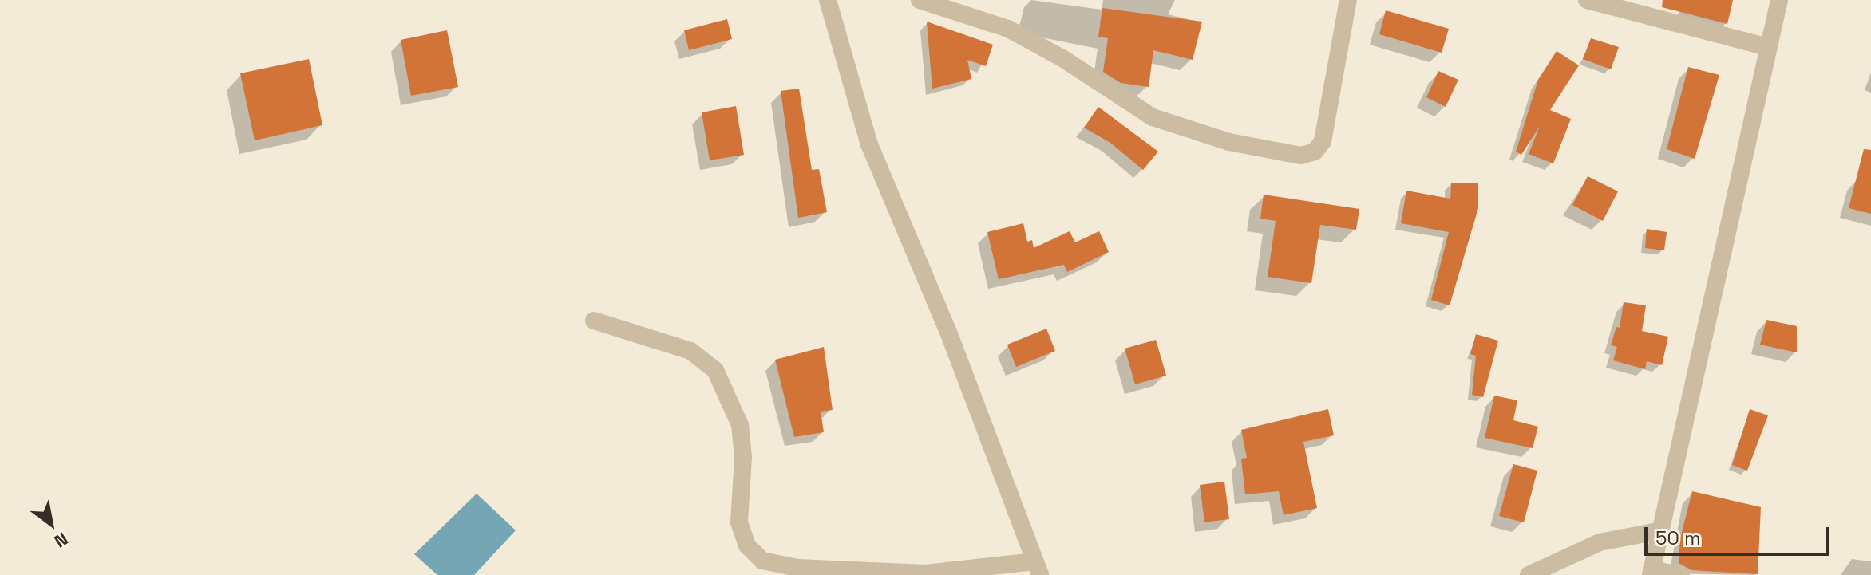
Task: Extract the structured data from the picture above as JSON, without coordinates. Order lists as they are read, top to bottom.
{
  "scale_bar": "50 m",
  "north": "bottom right"
}
